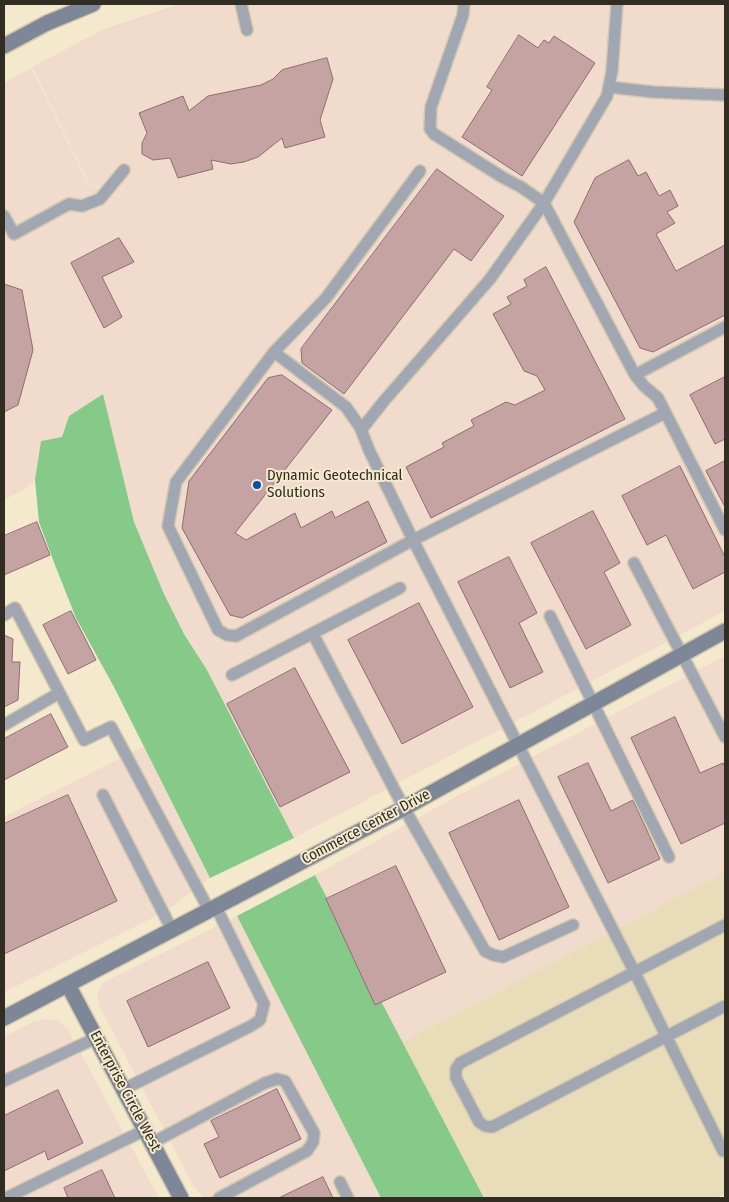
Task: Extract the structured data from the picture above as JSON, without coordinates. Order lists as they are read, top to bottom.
{
  "streets": {
    "street": ["Commerce Center Drive", "Enterprise Circle West"]
  },
  "crossings": [
    ["Commerce Center Drive", "Enterprise Circle West"]
  ],
  "places": ["Dynamic Geotechnical Solutions"]
}
